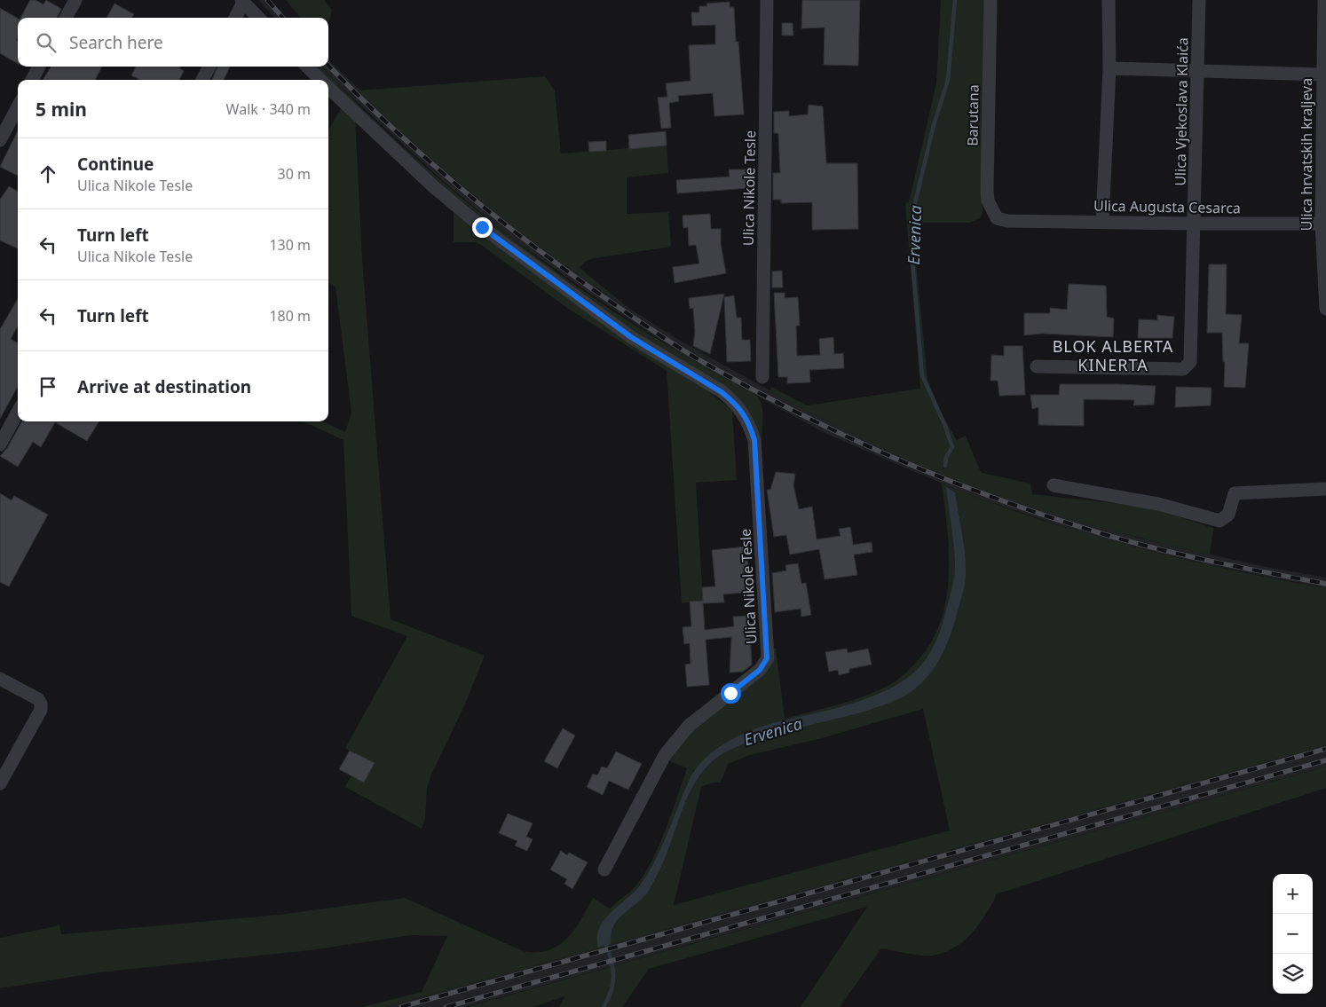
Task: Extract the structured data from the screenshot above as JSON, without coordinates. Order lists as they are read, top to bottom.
{
  "streets": {
    "street": [
      "Ulica Vjekoslava Klaića",
      "Barutana",
      "Ulica hrvatskih kraljeva",
      "Ulica Nikole Tesle",
      "Ulica Augusta Cesarca"
    ]
  },
  "crossings": [
    ["Ulica Vjekoslava Klaića", "Ulica Augusta Cesarca"],
    ["Barutana", "Ulica Augusta Cesarca"],
    ["Ulica hrvatskih kraljeva", "Ulica Augusta Cesarca"]
  ],
  "districts": ["BLOK ALBERTA KINERTA"],
  "water": ["Ervenica"],
  "page": {
    "search": "Search here",
    "heading": ["5 min", "Walk · 340 m"],
    "list": [
      ["Continue", "Ulica Nikole Tesle", "30 m"],
      ["Turn left", "Ulica Nikole Tesle", "130 m"],
      ["Turn left", "180 m"],
      "Arrive at destination"
    ],
    "map_buttons": ["+", "−"]
  }
}
